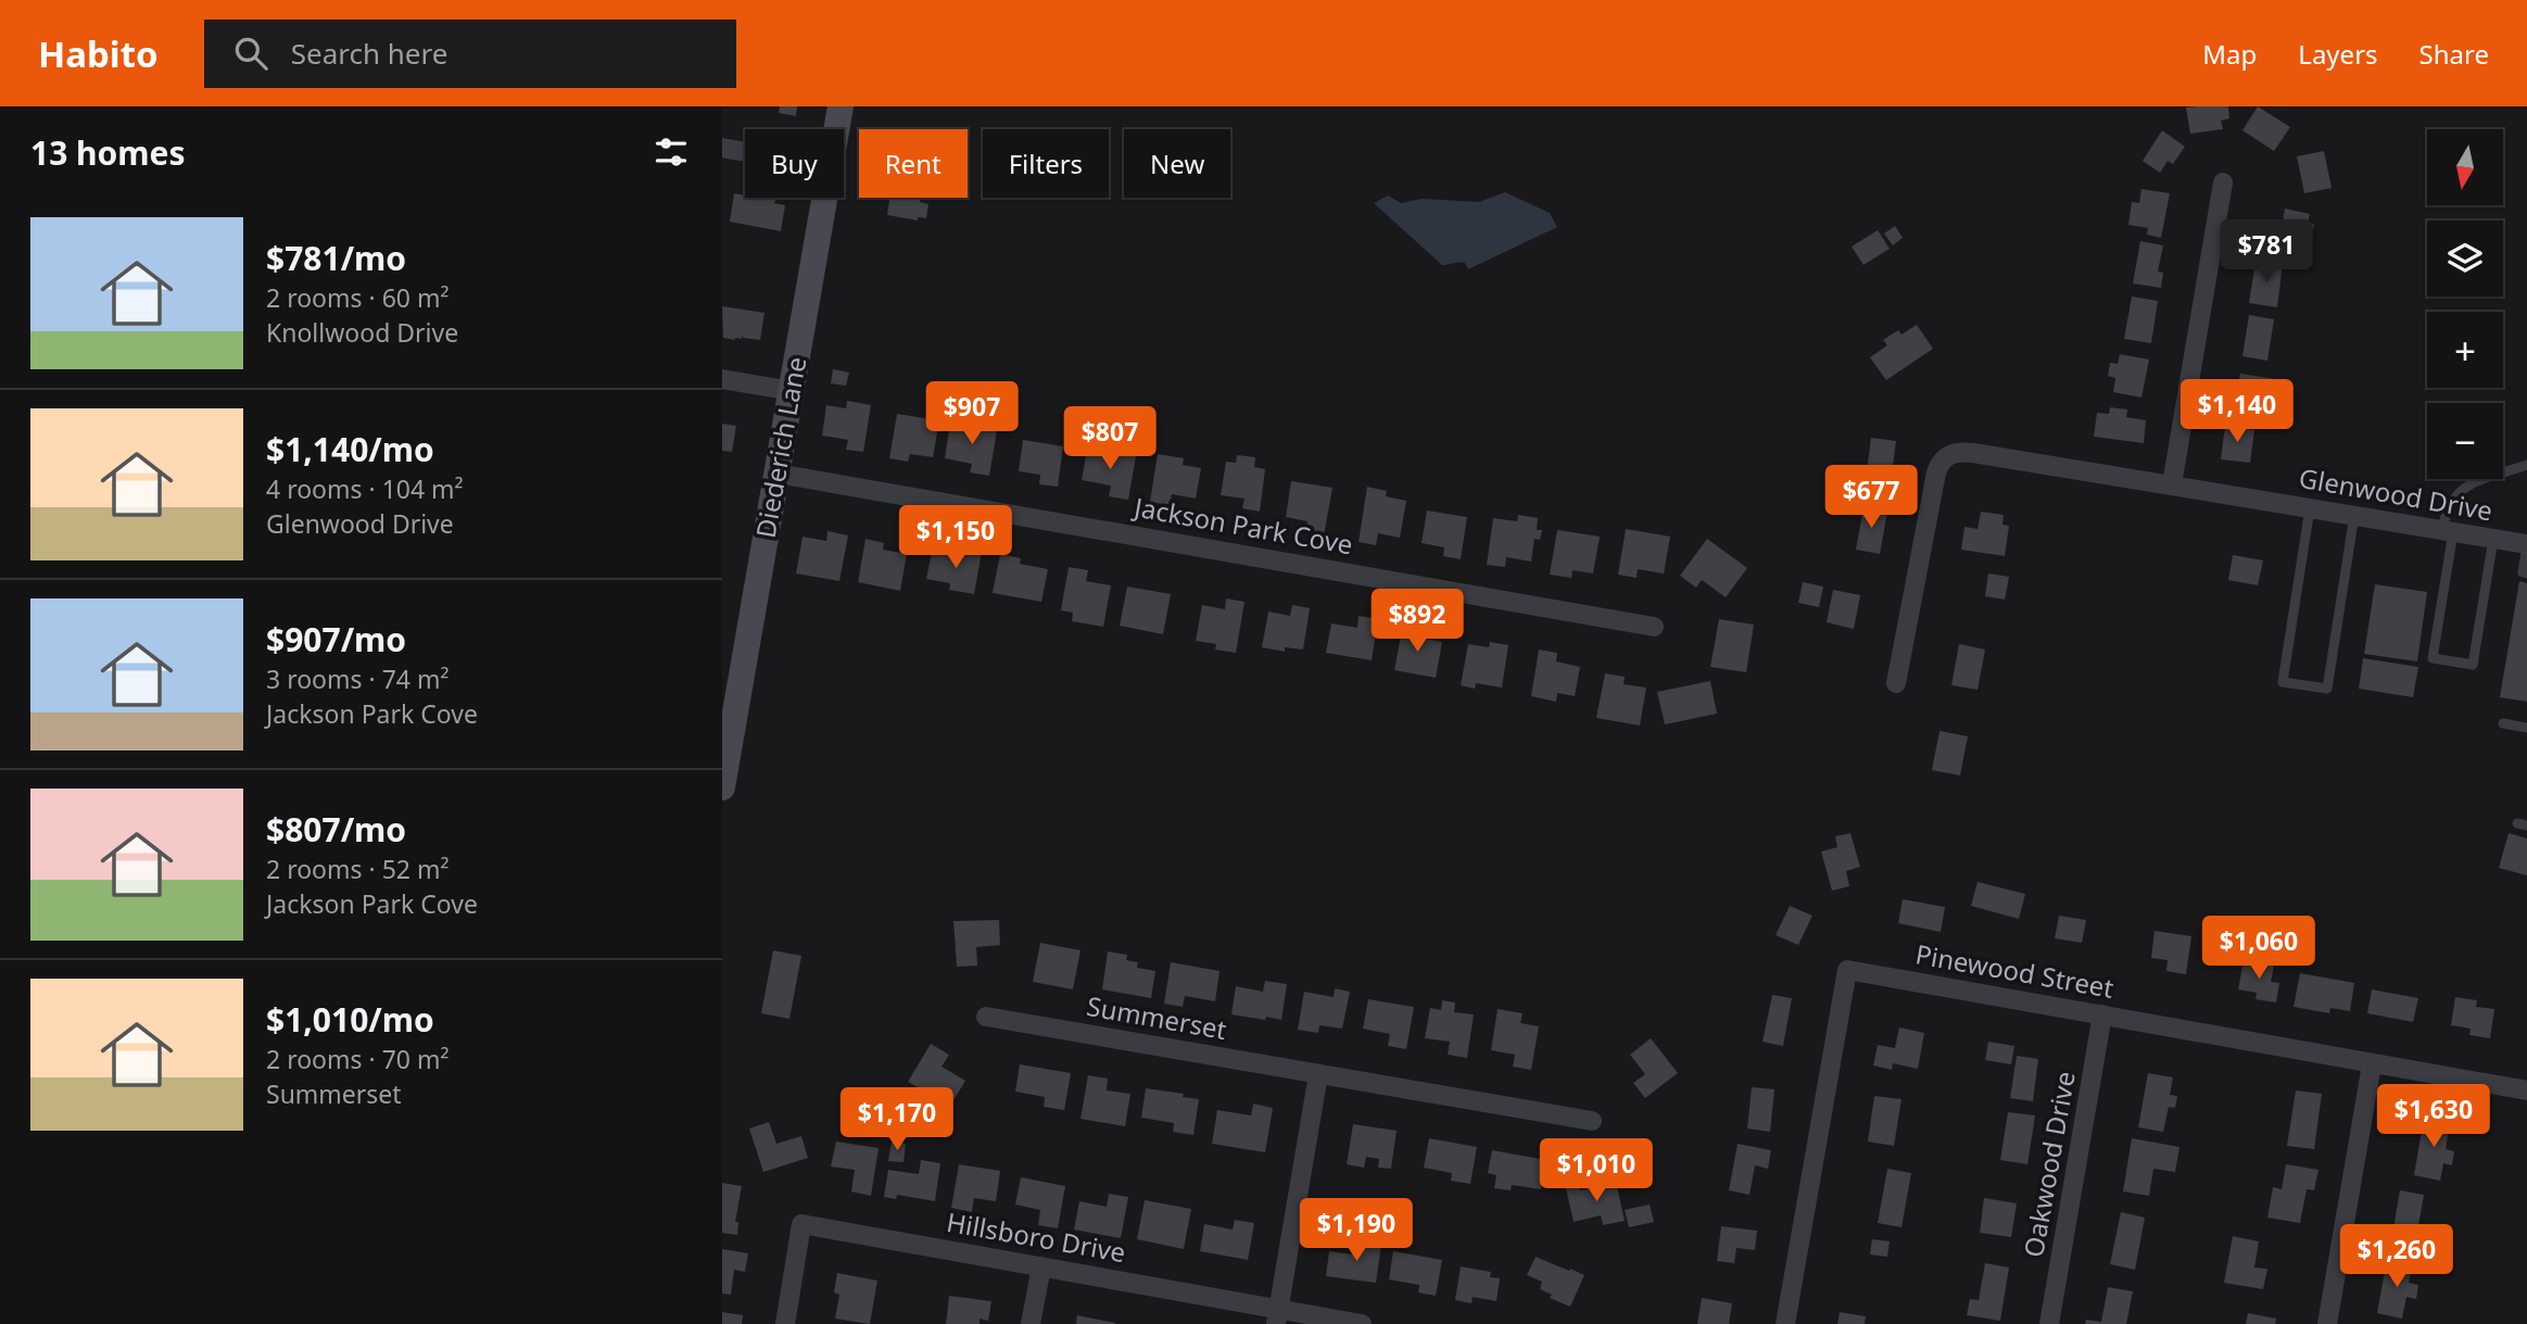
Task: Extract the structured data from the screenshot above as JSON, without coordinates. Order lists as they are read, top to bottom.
{
  "streets": {
    "street": [
      "Diederich Lane",
      "Glenwood Drive",
      "Jackson Park Cove",
      "Pinewood Street",
      "Summerset",
      "Oakwood Drive",
      "Hillsboro Drive"
    ]
  },
  "crossings": [
    ["Diederich Lane", "Jackson Park Cove"],
    ["Pinewood Street", "Oakwood Drive"]
  ],
  "north": "bottom",
  "page": {
    "header": "Habito",
    "search": "Search here",
    "nav": ["Map", "Layers", "Share"],
    "heading": "13 homes",
    "map_buttons": ["+", "−"],
    "chip": [
      "Buy",
      "Rent",
      "Filters",
      "New"
    ],
    "list": [
      {
        "name": "$781/mo",
        "note": "2 rooms · 60 m² · Knollwood Drive"
      },
      {
        "name": "$1,140/mo",
        "note": "4 rooms · 104 m² · Glenwood Drive"
      },
      {
        "name": "$907/mo",
        "note": "3 rooms · 74 m² · Jackson Park Cove"
      },
      {
        "name": "$807/mo",
        "note": "2 rooms · 52 m² · Jackson Park Cove"
      },
      {
        "name": "$1,010/mo",
        "note": "2 rooms · 70 m² · Summerset"
      }
    ],
    "price": [
      "$781",
      "$1,140",
      "$907",
      "$807",
      "$677",
      "$1,150",
      "$892",
      "$1,060",
      "$1,630",
      "$1,170",
      "$1,010",
      "$1,190",
      "$1,260"
    ]
  }
}
